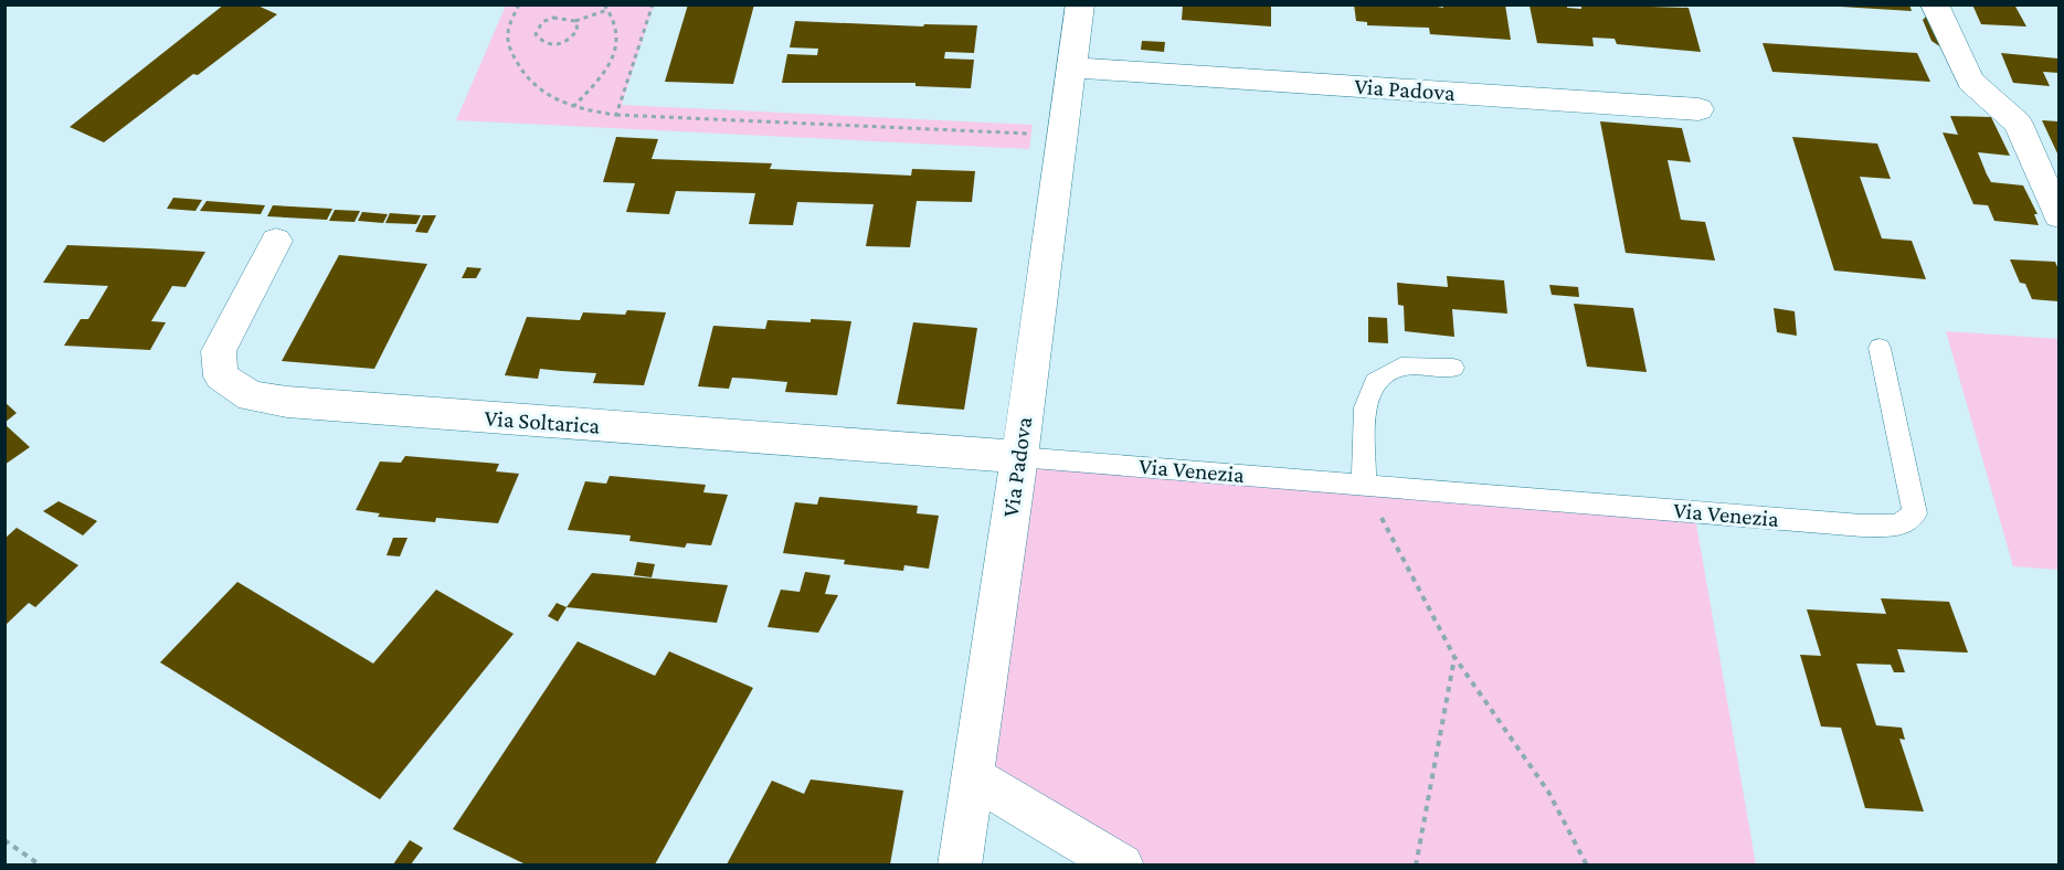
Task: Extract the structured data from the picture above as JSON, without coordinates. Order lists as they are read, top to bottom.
{
  "streets": {
    "street": ["Via Padova", "Via Soltarica"],
    "lane": ["Via Venezia"]
  },
  "crossings": [
    ["Via Padova", "Via Soltarica"],
    ["Via Padova", "Via Venezia"],
    ["Via Soltarica", "Via Venezia"]
  ]
}
